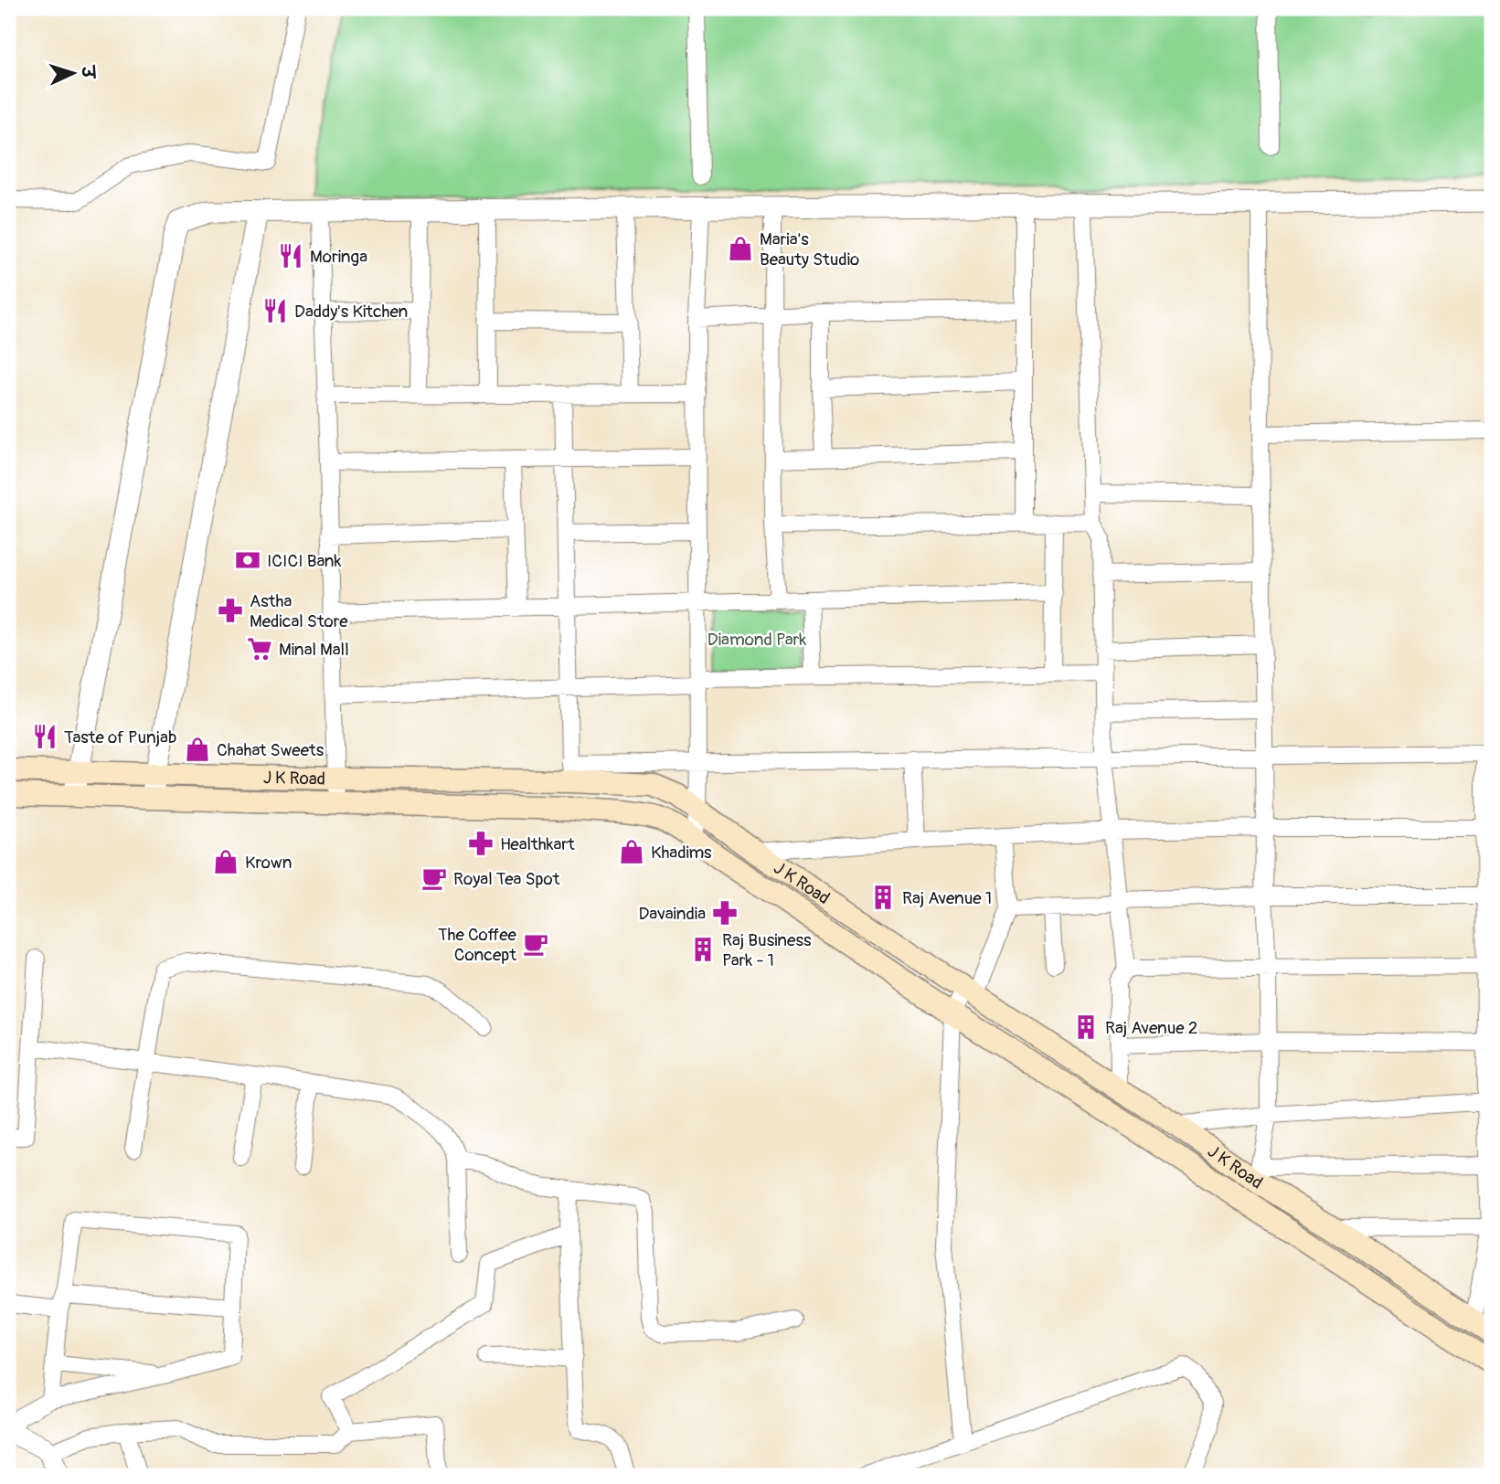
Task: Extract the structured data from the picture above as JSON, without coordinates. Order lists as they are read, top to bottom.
{
  "streets": {
    "main road": ["J K Road"]
  },
  "parks": ["Diamond Park"],
  "places": {
    "shop": [
      "Maria's Beauty Studio",
      "Chahat Sweets",
      "Khadims",
      "Krown"
    ],
    "restaurant": ["Moringa", "Daddy's Kitchen", "Taste of Punjab"],
    "bank": ["ICICI Bank"],
    "pharmacy": ["Astha Medical Store", "Healthkart", "Davaindia"],
    "supermarket": ["Minal Mall"],
    "cafe": ["Royal Tea Spot", "The Coffee Concept"],
    "building": ["Raj Avenue 1", "Raj Business Park - 1", "Raj Avenue 2"]
  },
  "north": "right"
}
